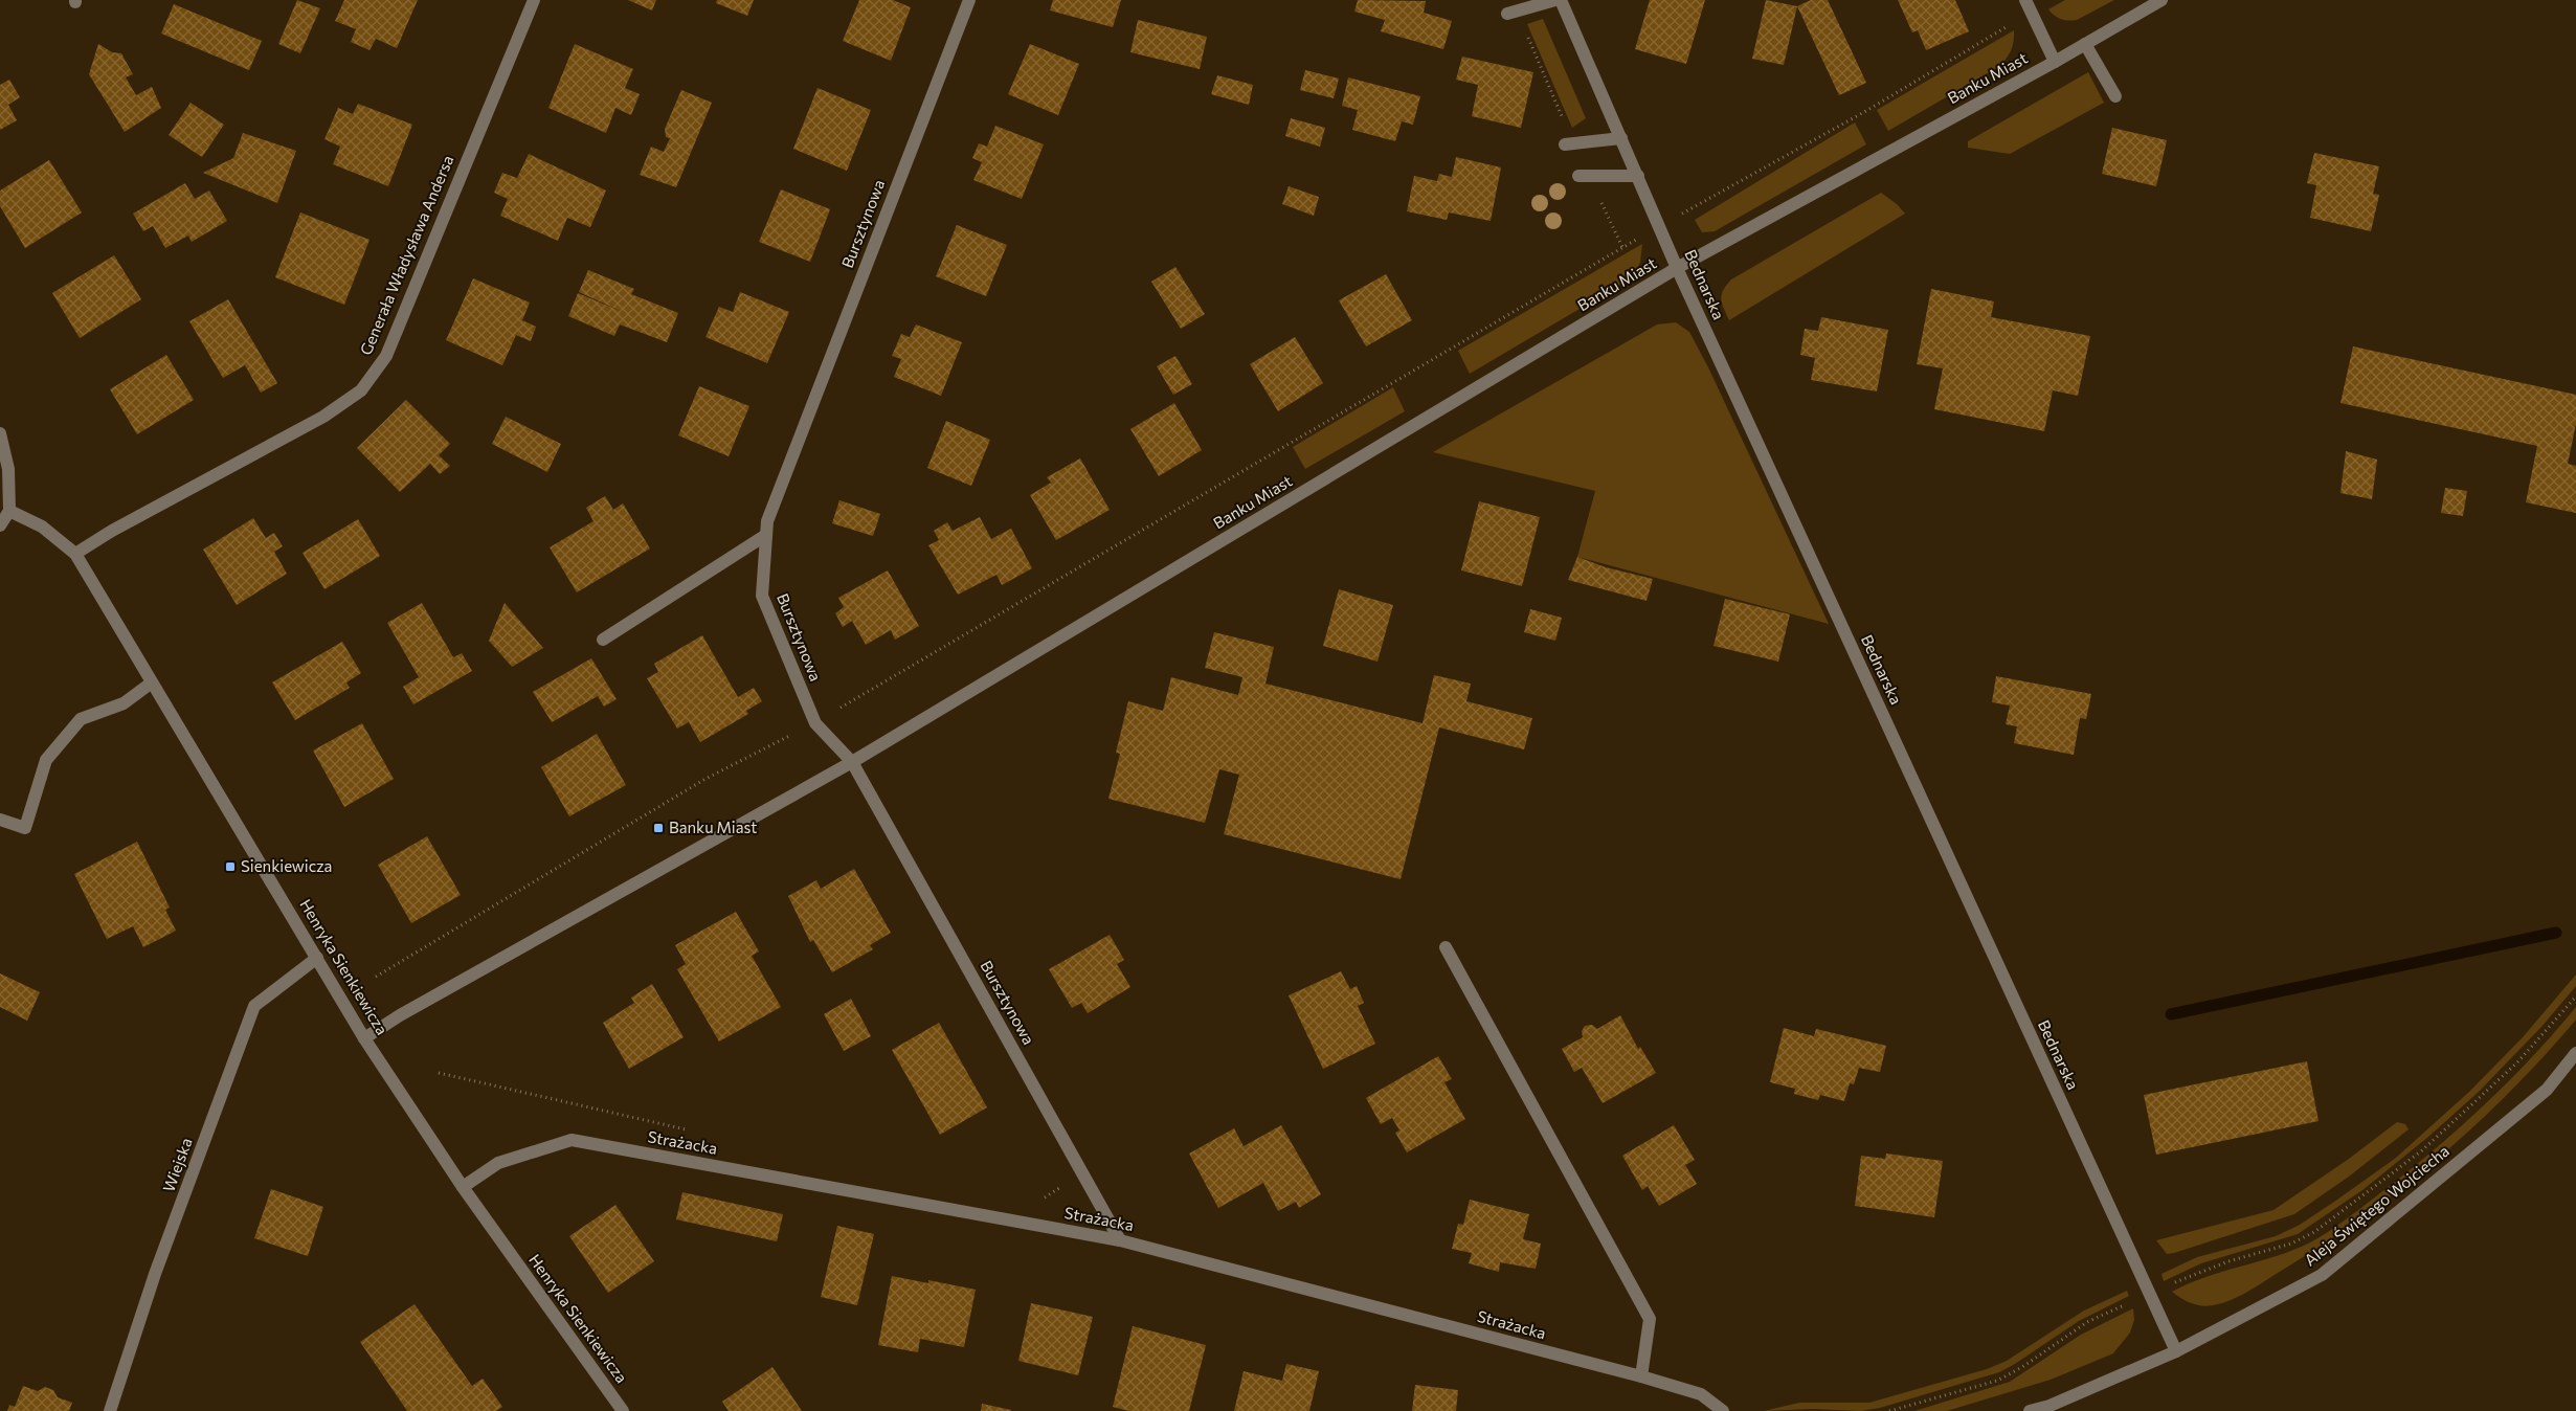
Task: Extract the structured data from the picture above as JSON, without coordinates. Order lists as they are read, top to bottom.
{
  "streets": {
    "street": [
      "Banku Miast",
      "Bursztynowa",
      "Generała Władysława Andersa",
      "Bednarska",
      "Henryka Sienkiewicza",
      "Strażacka",
      "Wiejska",
      "Aleja Świętego Wojciecha"
    ]
  },
  "crossings": [
    ["Banku Miast", "Bursztynowa"],
    ["Banku Miast", "Bednarska"],
    ["Banku Miast", "Henryka Sienkiewicza"],
    ["Bursztynowa", "Strażacka"],
    ["Generała Władysława Andersa", "Henryka Sienkiewicza"],
    ["Bednarska", "Aleja Świętego Wojciecha"],
    ["Henryka Sienkiewicza", "Strażacka"],
    ["Henryka Sienkiewicza", "Wiejska"]
  ],
  "places": {
    "transit": ["Banku Miast", "Sienkiewicza"]
  }
}
